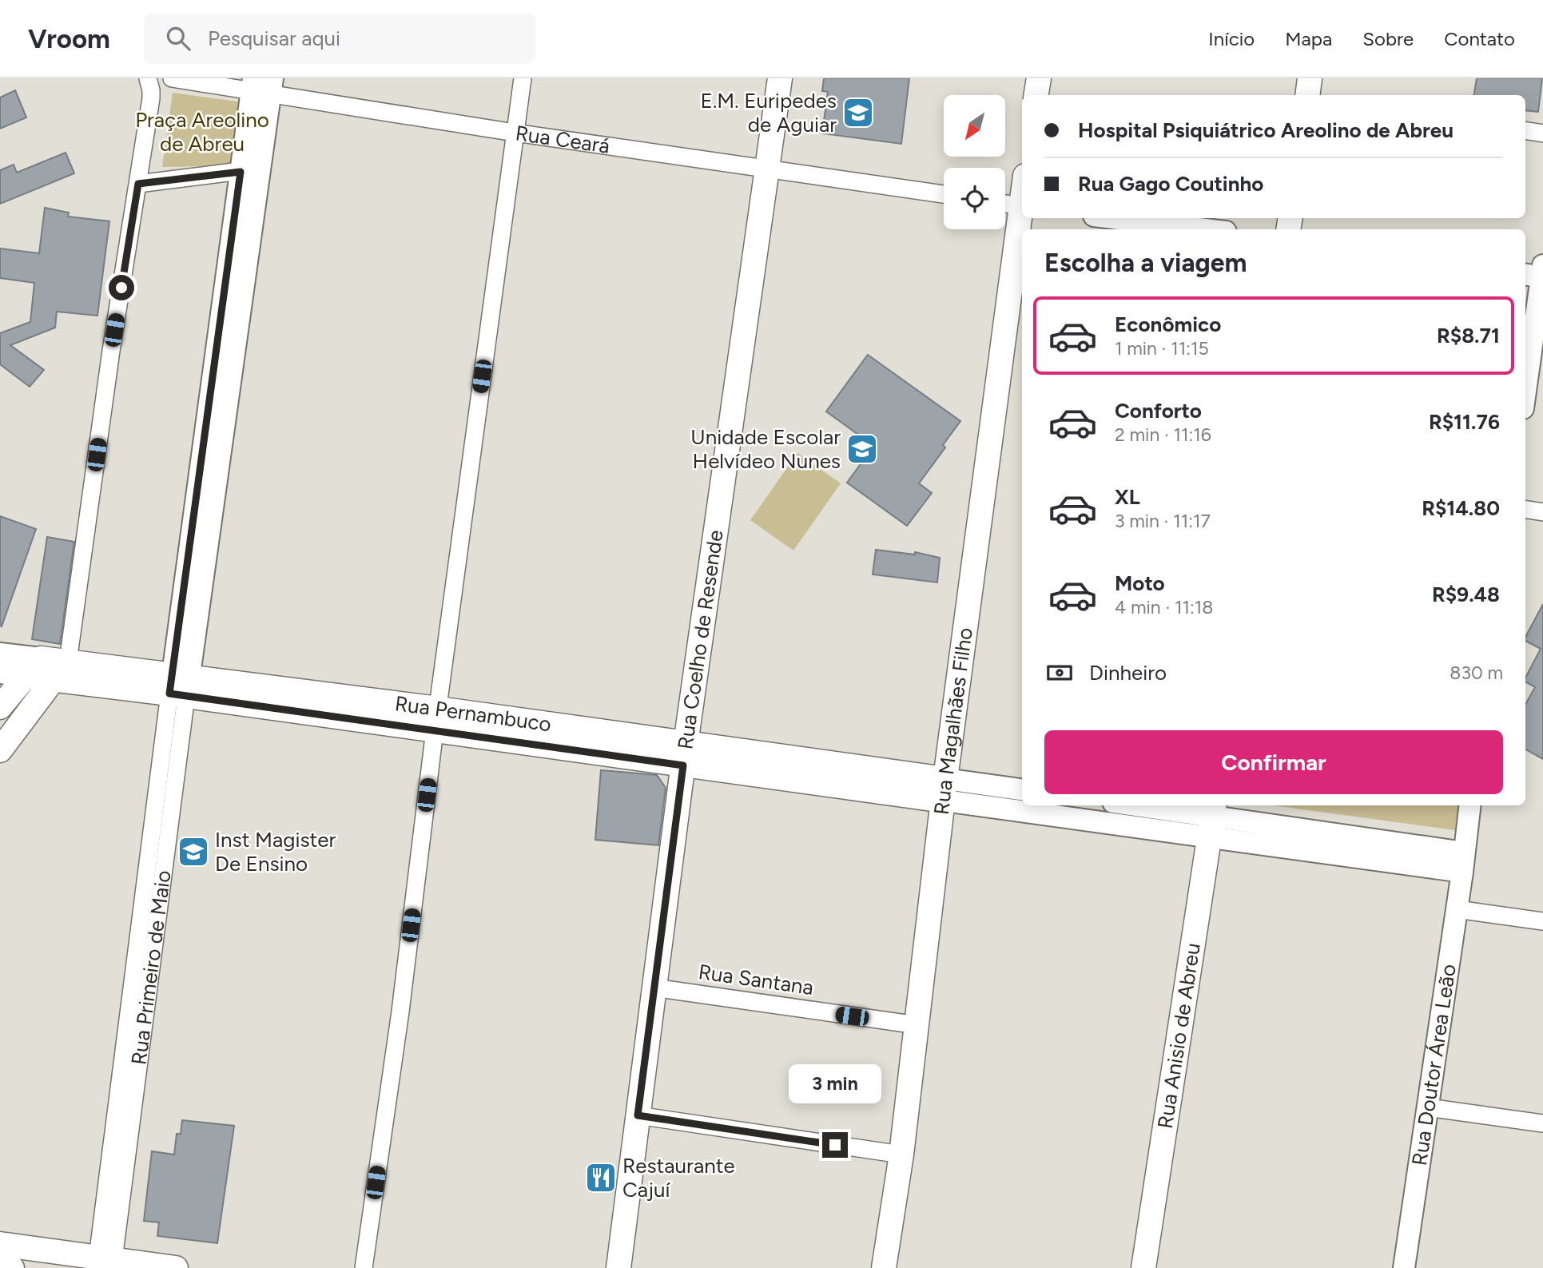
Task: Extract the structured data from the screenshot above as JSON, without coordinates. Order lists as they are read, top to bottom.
{
  "streets": {
    "main road": [
      "Rua Coelho de Resende",
      "Rua Pernambuco",
      "Rua Magalhães Filho",
      "Rua Anisio de Abreu"
    ],
    "street": [
      "Rua Ceará",
      "Rua Primeiro de Maio",
      "Rua Santana",
      "Rua Doutor Área Leão"
    ]
  },
  "crossings": [
    ["Rua Ceará", "Rua Coelho de Resende"],
    ["Rua Ceará", "Rua Primeiro de Maio"],
    ["Rua Coelho de Resende", "Rua Pernambuco"],
    ["Rua Coelho de Resende", "Rua Santana"],
    ["Rua Pernambuco", "Rua Magalhães Filho"],
    ["Rua Pernambuco", "Rua Primeiro de Maio"],
    ["Rua Magalhães Filho", "Rua Santana"]
  ],
  "parks": ["Praça Areolino de Abreu"],
  "places": {
    "school or university": ["E.M. Euripedes de Aguiar", "Unidade Escolar Helvídeo Nunes", "Inst Magister De Ensino"],
    "restaurant": ["Restaurante Cajuí"]
  },
  "north": "bottom left",
  "page": {
    "header": "Vroom",
    "search": "Pesquisar aqui",
    "nav": [
      "Início",
      "Mapa",
      "Sobre",
      "Contato"
    ],
    "banner": ["Hospital Psiquiátrico Areolino de Abreu", "Rua Gago Coutinho"],
    "heading": "Escolha a viagem",
    "list": [
      {
        "name": "Econômico",
        "note": "1 min · 11:15",
        "value": "R$8.71"
      },
      {
        "name": "Conforto",
        "note": "2 min · 11:16",
        "value": "R$11.76"
      },
      {
        "name": "XL",
        "note": "3 min · 11:17",
        "value": "R$14.80"
      },
      {
        "name": "Moto",
        "note": "4 min · 11:18",
        "value": "R$9.48"
      }
    ],
    "pay": ["Dinheiro", "830 m"],
    "buttons": "Confirmar",
    "bubble": "3 min"
  }
}
